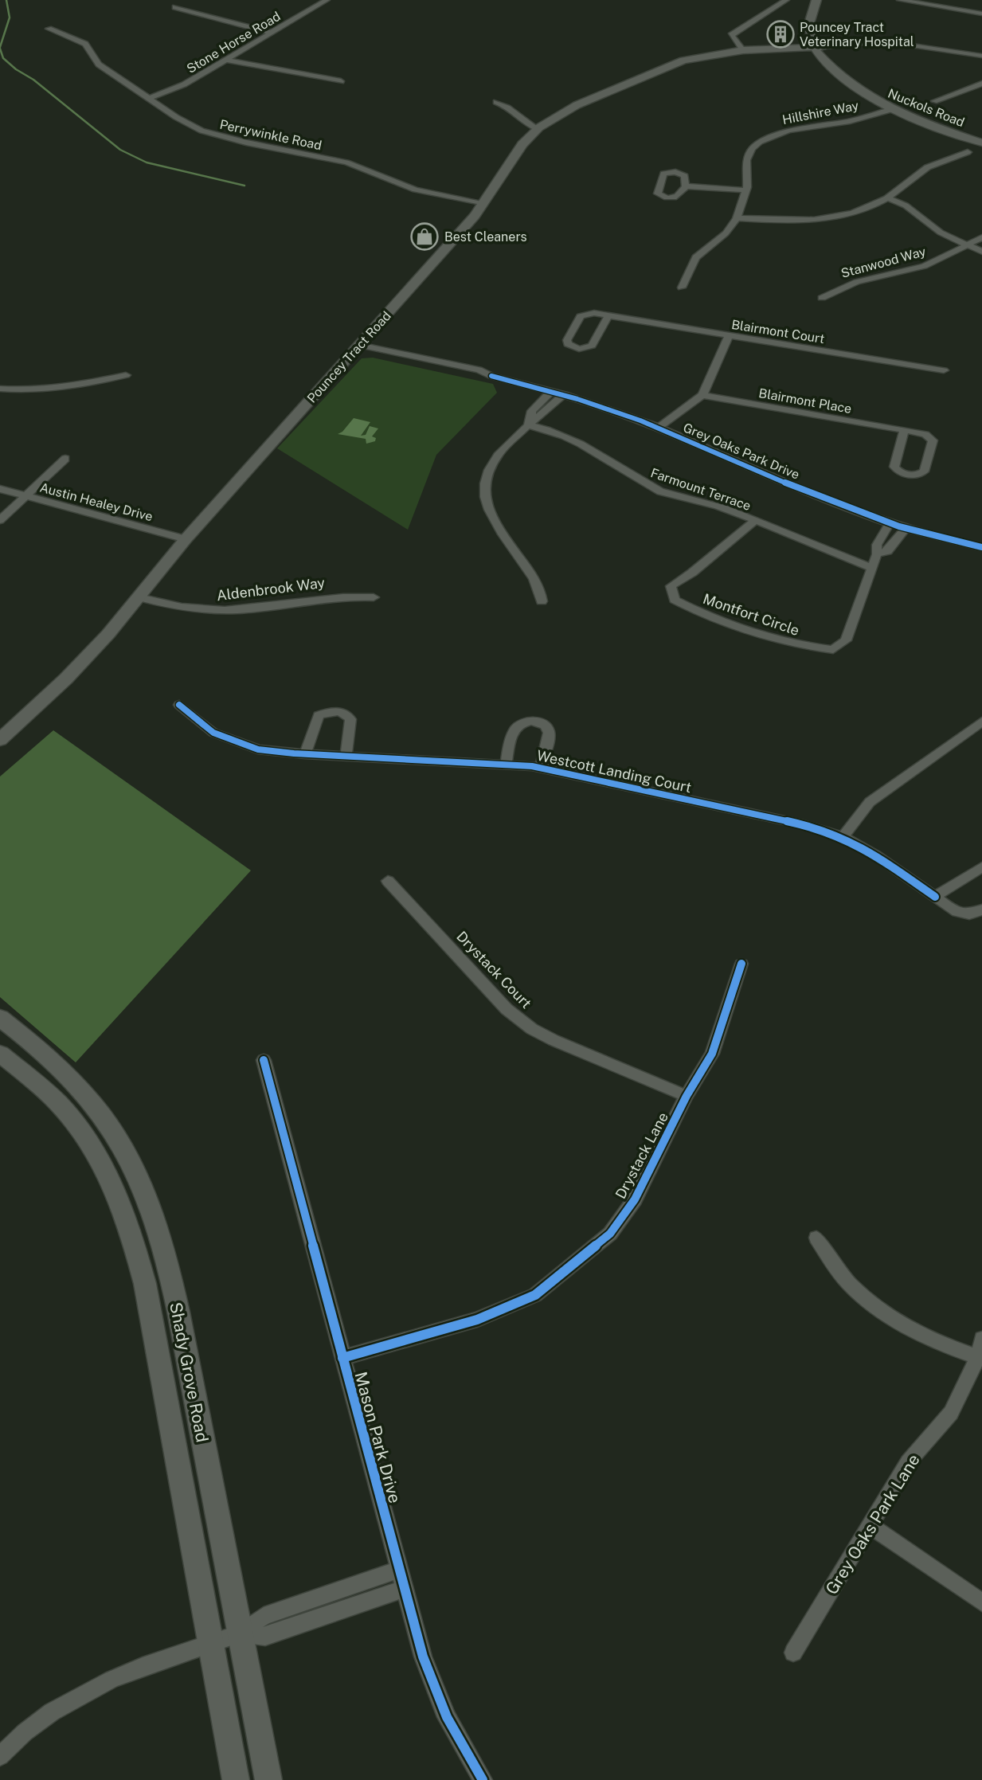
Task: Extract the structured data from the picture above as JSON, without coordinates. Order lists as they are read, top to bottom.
{
  "streets": {
    "main road": ["Nuckols Road", "Pouncey Tract Road", "Shady Grove Road"],
    "street": [
      "Stone Horse Road",
      "Hillshire Way",
      "Perrywinkle Road",
      "Stanwood Way",
      "Blairmont Court",
      "Blairmont Place",
      "Grey Oaks Park Drive",
      "Farmount Terrace",
      "Austin Healey Drive",
      "Aldenbrook Way",
      "Montfort Circle",
      "Westcott Landing Court",
      "Drystack Court",
      "Drystack Lane",
      "Mason Park Drive",
      "Grey Oaks Park Lane"
    ]
  },
  "crossings": [
    ["Stone Horse Road", "Perrywinkle Road"],
    ["Nuckols Road", "Hillshire Way"],
    ["Nuckols Road", "Pouncey Tract Road"],
    ["Perrywinkle Road", "Pouncey Tract Road"],
    ["Pouncey Tract Road", "Grey Oaks Park Drive"],
    ["Pouncey Tract Road", "Austin Healey Drive"],
    ["Pouncey Tract Road", "Aldenbrook Way"],
    ["Grey Oaks Park Drive", "Montfort Circle"],
    ["Farmount Terrace", "Montfort Circle"],
    ["Drystack Court", "Drystack Lane"],
    ["Drystack Lane", "Mason Park Drive"]
  ],
  "places": {
    "building": ["Pouncey Tract Veterinary Hospital"],
    "shop": ["Best Cleaners"]
  }
}
